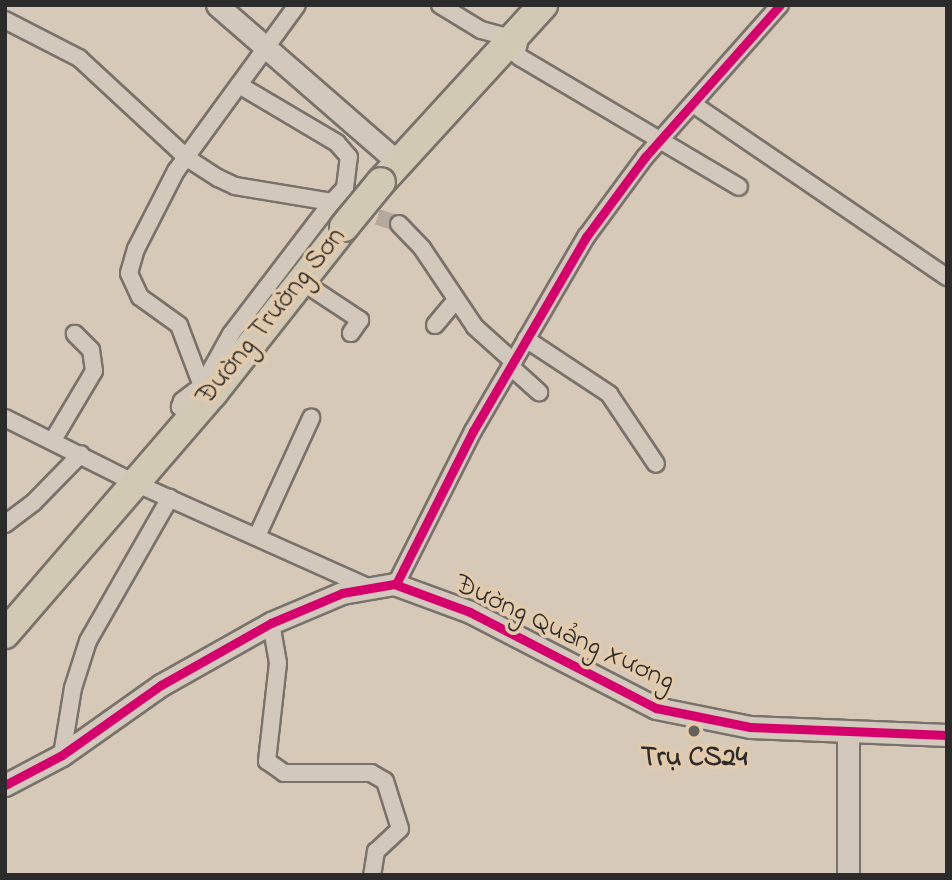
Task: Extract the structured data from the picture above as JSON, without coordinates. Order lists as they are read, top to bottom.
{
  "streets": {
    "highway": ["Đường Trường Sơn"],
    "street": ["Đường Quảng Xương"]
  },
  "places": ["Trụ CS24"]
}
